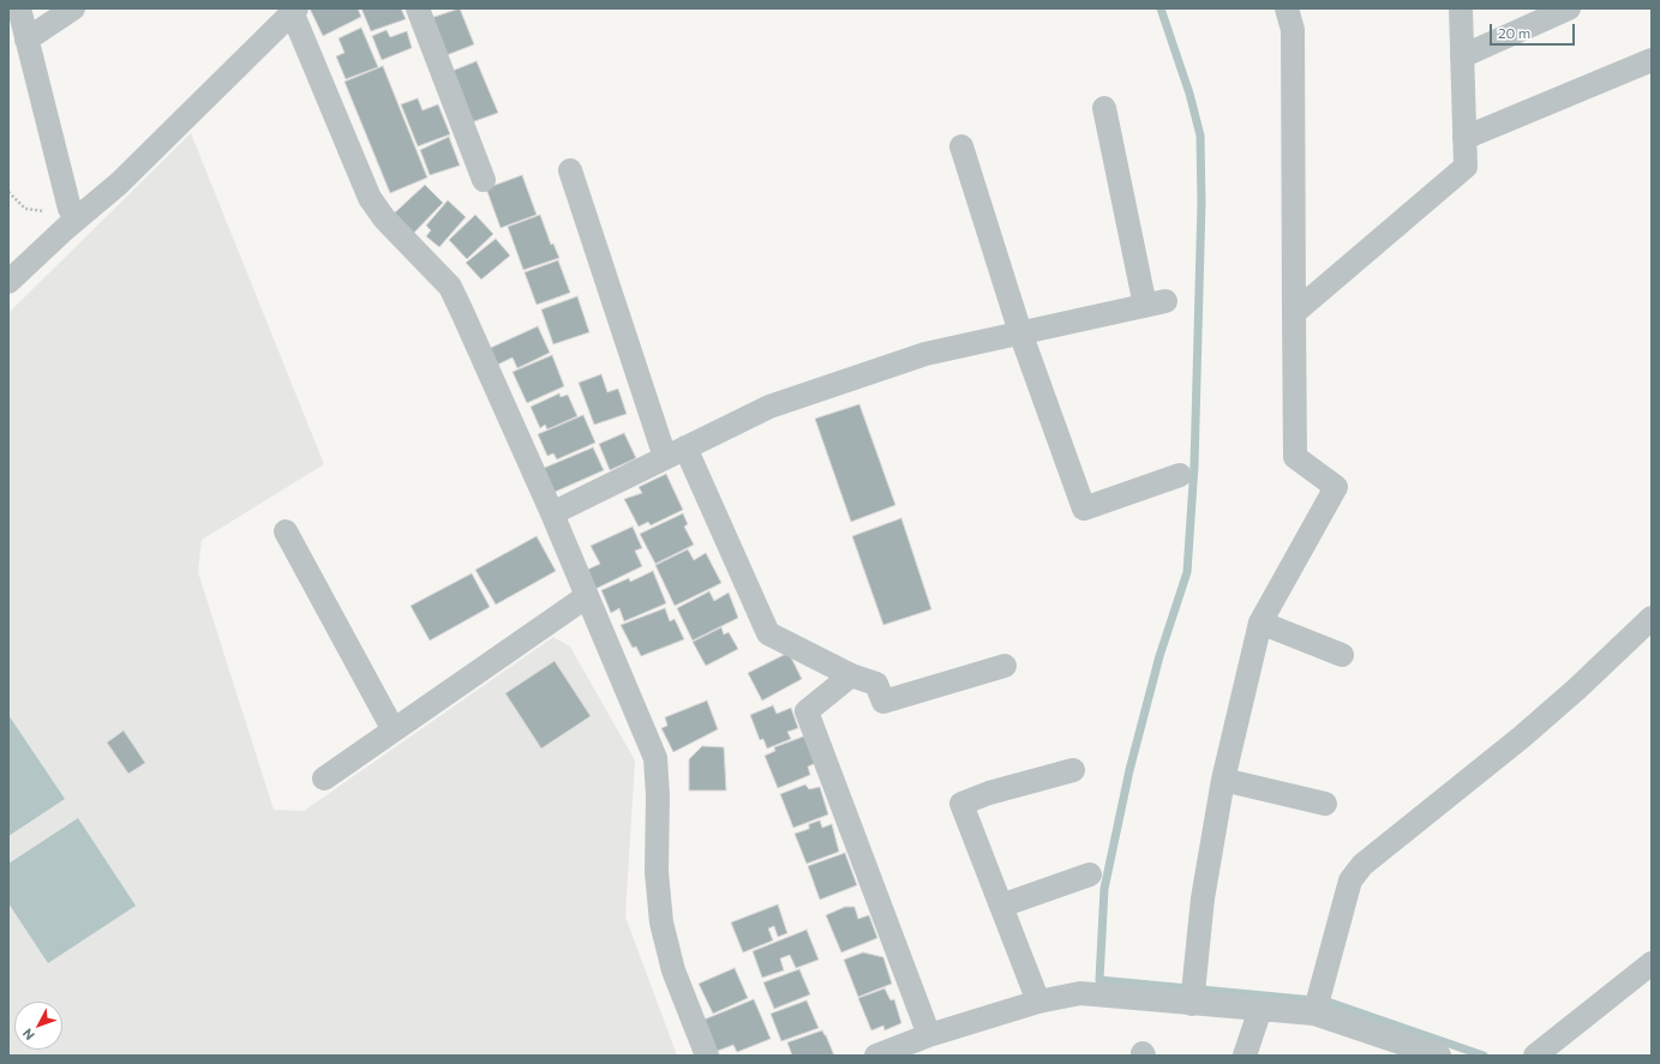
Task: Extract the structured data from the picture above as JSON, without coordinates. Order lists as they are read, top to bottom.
{
  "scale_bar": "20 m",
  "north": "bottom left"
}
